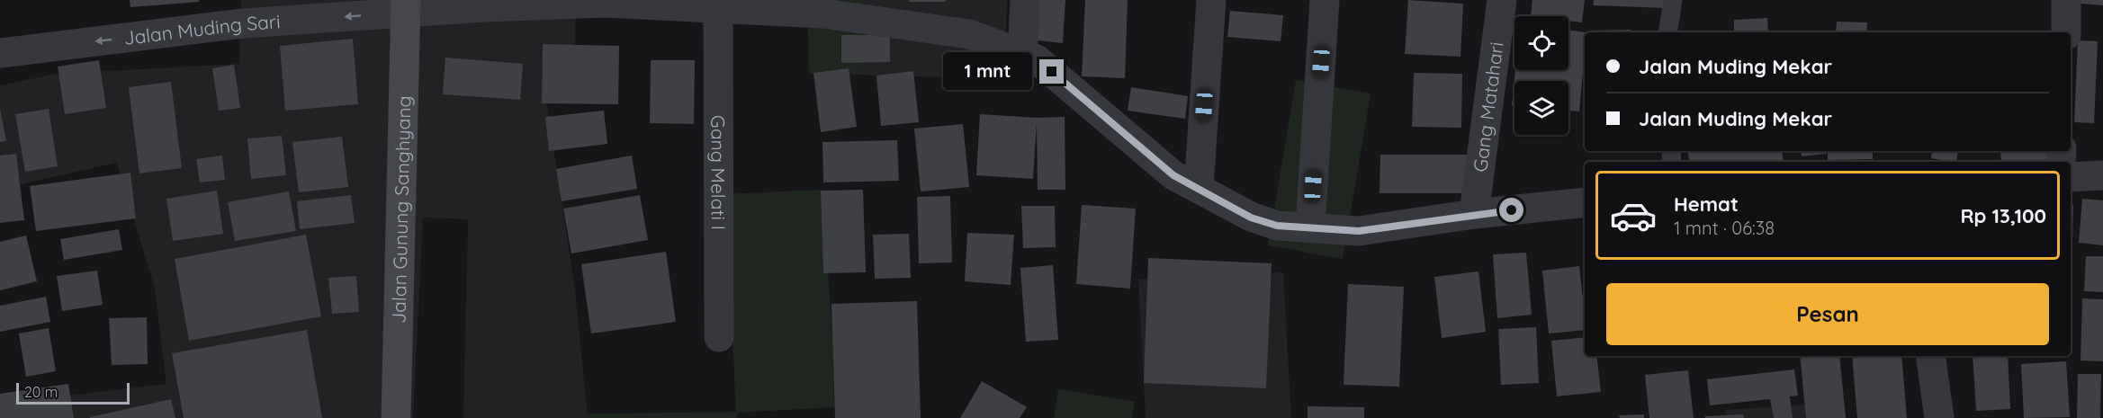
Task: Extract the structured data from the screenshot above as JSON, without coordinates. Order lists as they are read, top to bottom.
{
  "streets": {
    "main road": ["Jalan Gunung Sanghyang"],
    "street": ["Jalan Muding Sari", "Gang Matahari", "Gang Melati I"]
  },
  "crossings": [
    ["Jalan Muding Sari", "Gang Matahari"],
    ["Jalan Muding Sari", "Gang Melati I"],
    ["Jalan Muding Sari", "Jalan Gunung Sanghyang"]
  ],
  "scale_bar": "20 m",
  "page": {
    "banner": ["Jalan Muding Mekar", "Jalan Muding Mekar"],
    "bubble": "1 mnt",
    "list": [
      {
        "name": "Hemat",
        "note": "1 mnt · 06:38",
        "value": "Rp 13,100"
      }
    ],
    "buttons": "Pesan",
    "scale": "20 m"
  }
}
